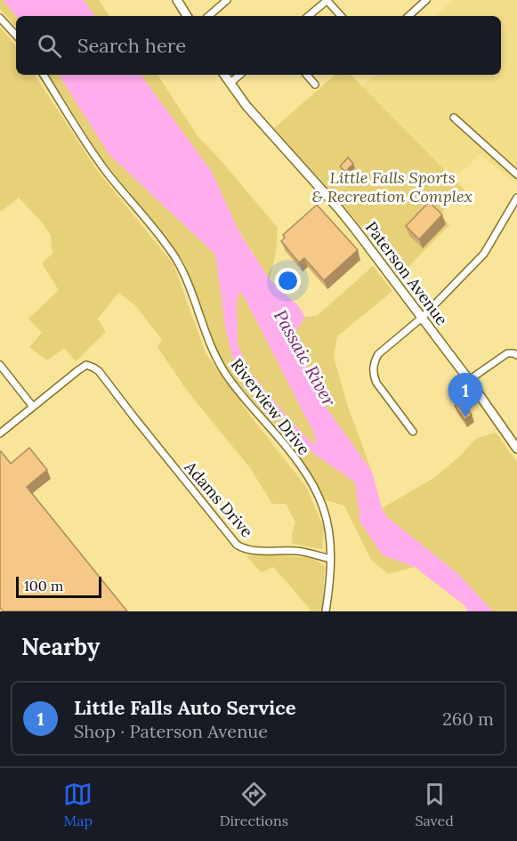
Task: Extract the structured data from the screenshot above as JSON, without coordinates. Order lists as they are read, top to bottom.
{
  "streets": {
    "main road": ["Paterson Avenue"],
    "street": ["Riverview Drive", "Adams Drive"]
  },
  "crossings": [
    ["Riverview Drive", "Adams Drive"]
  ],
  "water": ["Passaic River"],
  "parks": ["Little Falls Sports & Recreation Complex"],
  "scale_bar": "100 m",
  "page": {
    "search": "Search here",
    "pins": "1",
    "scale": "100 m",
    "heading": "Nearby",
    "list": [
      {
        "mark": "1",
        "name": "Little Falls Auto Service",
        "note": "Shop · Paterson Avenue",
        "value": "260 m"
      }
    ],
    "nav": ["Map", "Directions", "Saved"]
  }
}
